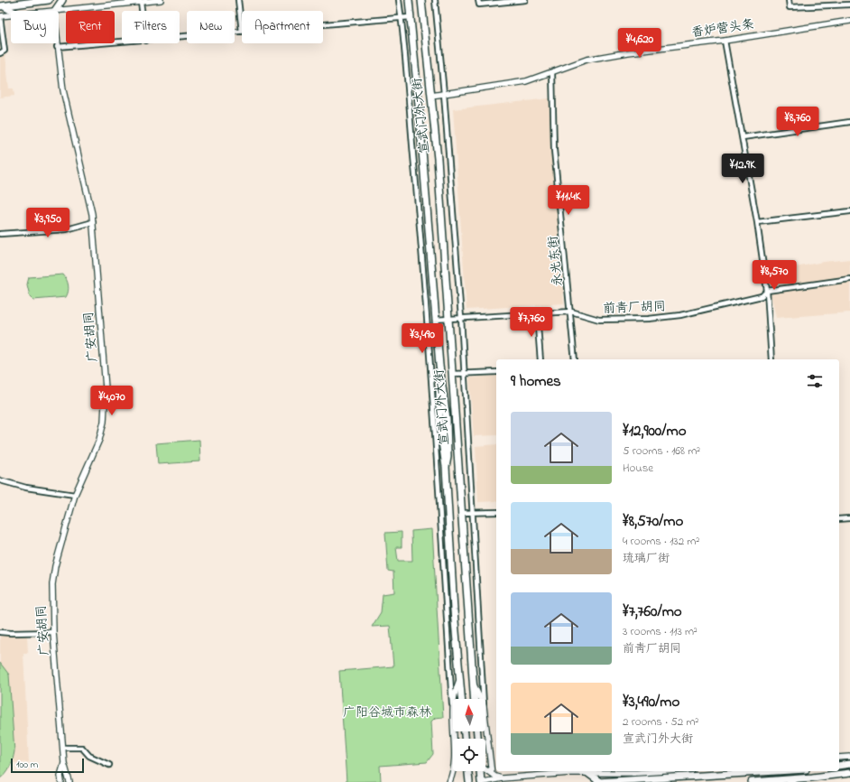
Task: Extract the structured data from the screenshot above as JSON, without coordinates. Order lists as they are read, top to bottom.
{
  "streets": {
    "main road": ["宣武门外大街"],
    "street": [
      "香炉营头条",
      "永光东街",
      "前青厂胡同",
      "广安胡同"
    ]
  },
  "crossings": [
    ["香炉营头条", "宣武门外大街"],
    ["香炉营头条", "永光东街"],
    ["宣武门外大街", "前青厂胡同"],
    ["永光东街", "前青厂胡同"]
  ],
  "parks": ["广阳谷城市森林"],
  "scale_bar": "100 m",
  "north": "top",
  "page": {
    "chip": [
      "Buy",
      "Rent",
      "Filters",
      "New",
      "Apartment"
    ],
    "price": [
      "¥4,620",
      "¥8,760",
      "¥12.9K",
      "¥11.4K",
      "¥3,950",
      "¥8,570",
      "¥7,760",
      "¥3,490",
      "¥4,070"
    ],
    "heading": "9 homes",
    "list": [
      {
        "name": "¥12,900/mo",
        "note": "5 rooms · 168 m² · House"
      },
      {
        "name": "¥8,570/mo",
        "note": "4 rooms · 132 m² · 琉璃厂街"
      },
      {
        "name": "¥7,760/mo",
        "note": "3 rooms · 113 m² · 前青厂胡同"
      },
      {
        "name": "¥3,490/mo",
        "note": "2 rooms · 52 m² · 宣武门外大街"
      }
    ],
    "scale": "100 m"
  }
}
